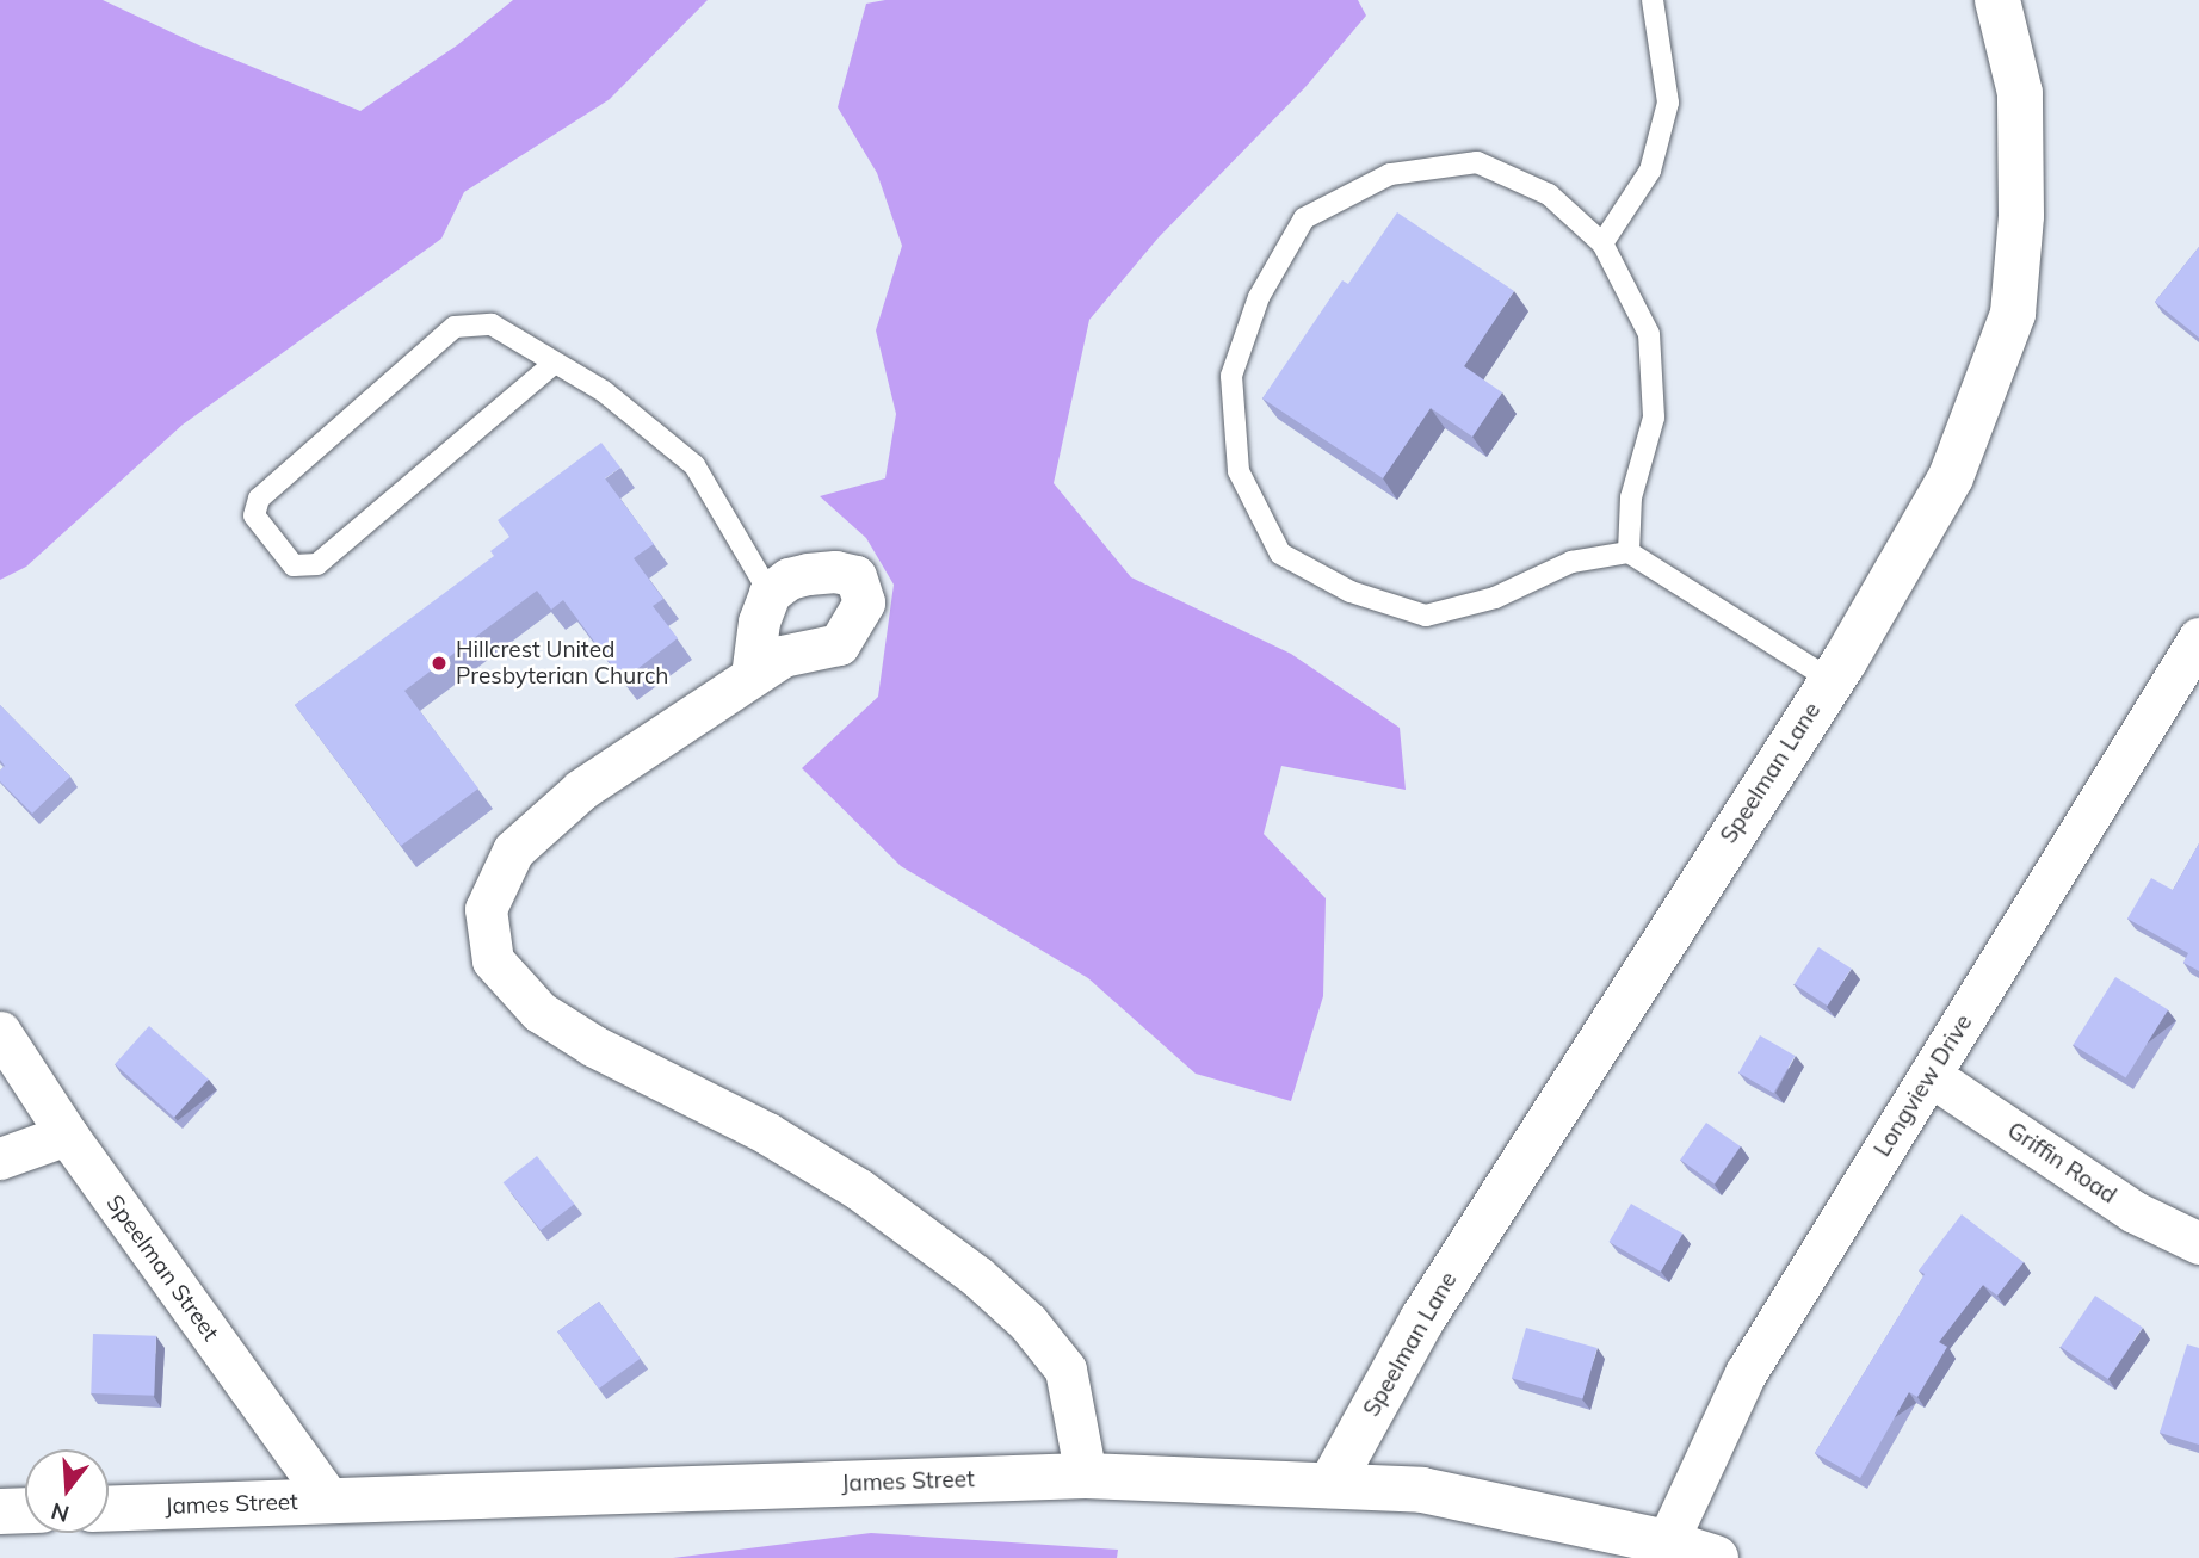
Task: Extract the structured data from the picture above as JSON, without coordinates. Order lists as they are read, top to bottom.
{
  "streets": {
    "street": [
      "Speelman Lane",
      "Longview Drive",
      "Griffin Road",
      "Speelman Street",
      "James Street"
    ]
  },
  "crossings": [
    ["Speelman Lane", "James Street"],
    ["Longview Drive", "Griffin Road"],
    ["Longview Drive", "James Street"],
    ["Speelman Street", "James Street"]
  ],
  "places": ["Hillcrest United Presbyterian Church"],
  "north": "bottom"
}
